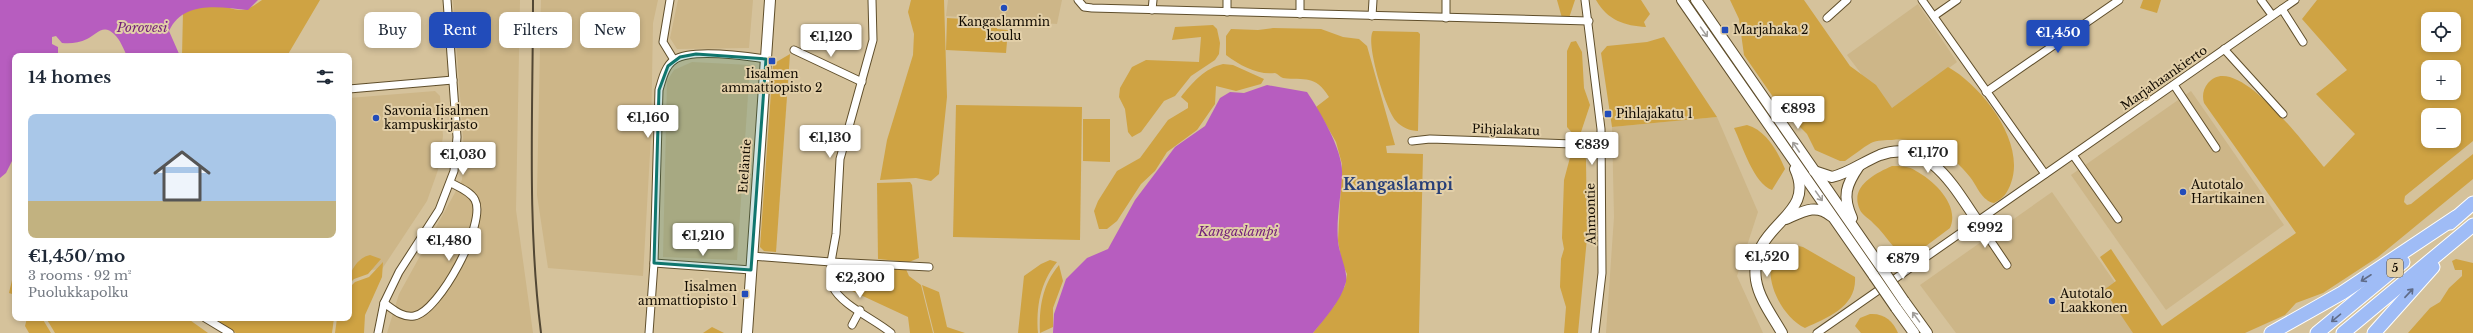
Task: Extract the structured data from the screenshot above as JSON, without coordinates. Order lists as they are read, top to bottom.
{
  "streets": {
    "highway": ["5"],
    "main road": ["Eteläntie"],
    "street": ["Marjahaankierto", "Pihjalakatu", "Ahmontie"]
  },
  "crossings": [
    ["Pihjalakatu", "Ahmontie"]
  ],
  "districts": ["Kangaslampi"],
  "water": ["Porovesi", "Kangaslampi"],
  "places": {
    "other": [
      "Kangaslammin koulu",
      "Savonia Iisalmen kampuskirjasto",
      "Autotalo Hartikainen",
      "Autotalo Laakkonen"
    ],
    "transit": [
      "Marjahaka 2",
      "Iisalmen ammattiopisto 2",
      "Pihlajakatu 1",
      "Iisalmen ammattiopisto 1"
    ]
  },
  "page": {
    "map_buttons": ["+", "−"],
    "chip": [
      "Buy",
      "Rent",
      "Filters",
      "New"
    ],
    "price": [
      "€1,450",
      "€1,120",
      "€893",
      "€1,160",
      "€1,130",
      "€839",
      "€1,170",
      "€1,030",
      "€992",
      "€1,210",
      "€1,480",
      "€1,520",
      "€879",
      "€2,300"
    ],
    "heading": "14 homes",
    "list": [
      {
        "name": "€1,450/mo",
        "note": "3 rooms · 92 m² · Puolukkapolku"
      }
    ]
  }
}
